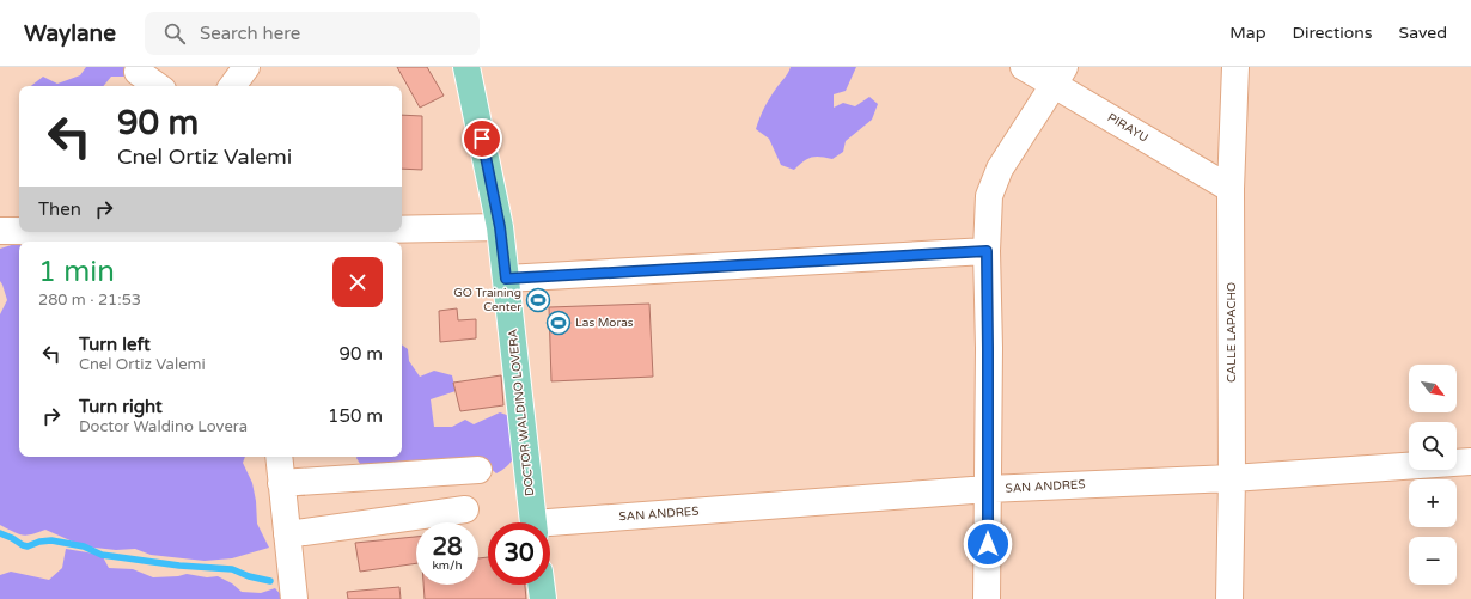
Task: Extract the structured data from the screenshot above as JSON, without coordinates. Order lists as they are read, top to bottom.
{
  "streets": {
    "main road": ["DOCTOR WALDINO LOVERA"],
    "street": ["PIRAYU", "CALLE LAPACHO", "SAN ANDRES"]
  },
  "crossings": [
    ["PIRAYU", "CALLE LAPACHO"],
    ["CALLE LAPACHO", "SAN ANDRES"]
  ],
  "places": {
    "sports": ["GO Training Center", "Las Moras"]
  },
  "north": "bottom right",
  "page": {
    "header": "Waylane",
    "search": "Search here",
    "nav": ["Map", "Directions", "Saved"],
    "turn": ["90 m", "Cnel Ortiz Valemi"],
    "then": "Then",
    "heading": ["1 min", "280 m · 21:53"],
    "list": [
      {
        "name": "Turn left",
        "note": "Cnel Ortiz Valemi",
        "value": "90 m"
      },
      {
        "name": "Turn right",
        "note": "Doctor Waldino Lovera",
        "value": "150 m"
      }
    ],
    "map_buttons": ["+", "−"],
    "speed": "28 km/h",
    "limit": "30"
  }
}
